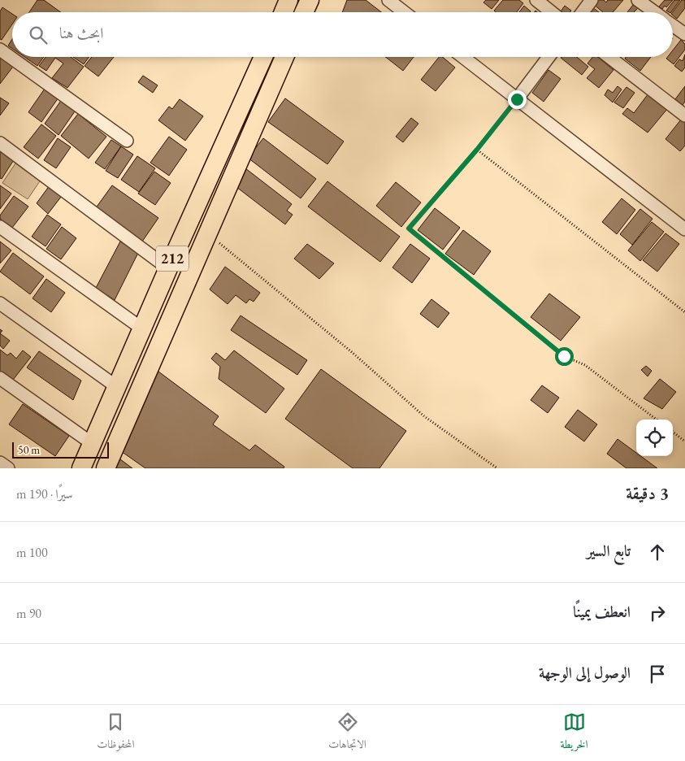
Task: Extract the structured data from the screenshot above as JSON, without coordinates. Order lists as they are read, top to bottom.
{
  "streets": {
    "main road": ["212"]
  },
  "scale_bar": "50 m",
  "page": {
    "search": "ابحث هنا",
    "scale": "50 m",
    "heading": ["3 دقيقة", "سيرًا · 190 m"],
    "list": [
      ["تابع السير", "100 m"],
      ["انعطف يمينًا", "90 m"],
      "الوصول إلى الوجهة"
    ],
    "nav": ["الخريطة", "الاتجاهات", "المحفوظات"]
  }
}
